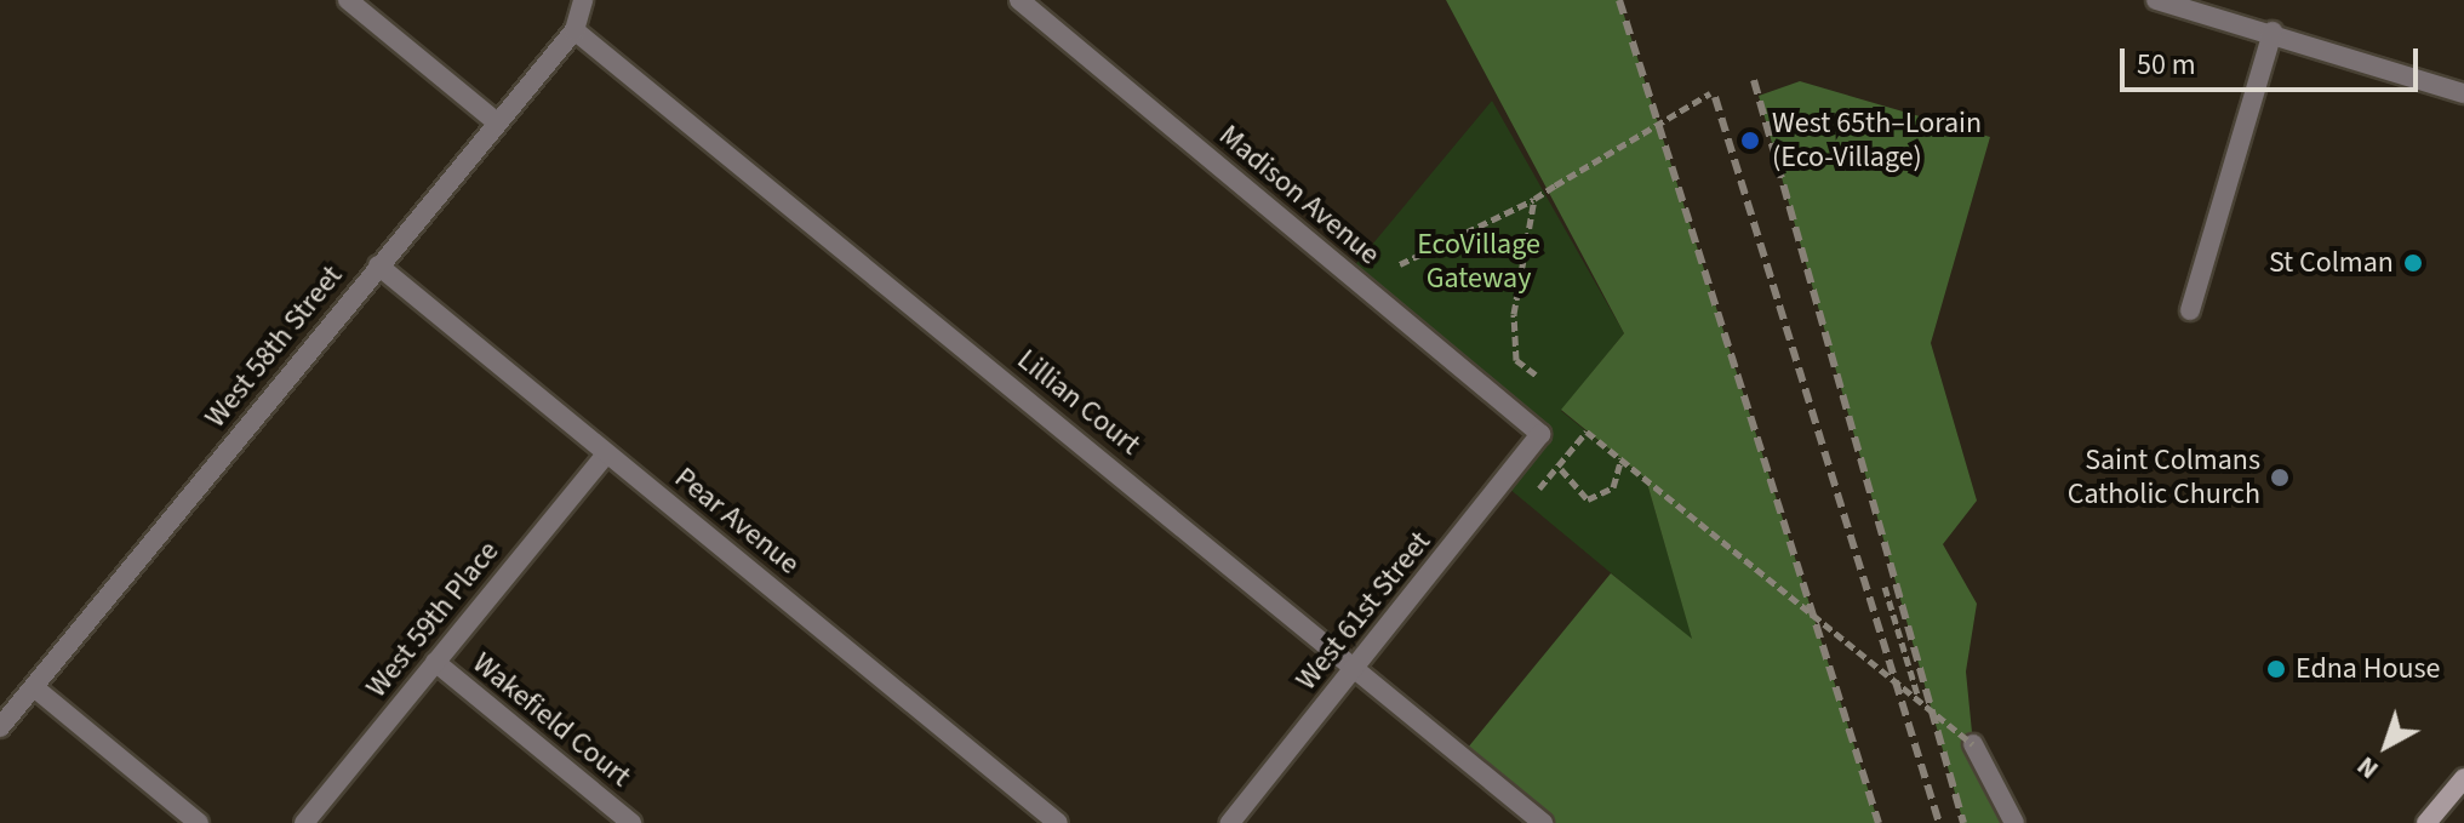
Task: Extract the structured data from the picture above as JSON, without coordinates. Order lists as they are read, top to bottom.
{
  "streets": {
    "street": [
      "Madison Avenue",
      "West 58th Street",
      "Lillian Court",
      "Pear Avenue",
      "West 61st Street",
      "West 59th Place",
      "Wakefield Court"
    ]
  },
  "crossings": [
    ["Madison Avenue", "West 61st Street"],
    ["West 58th Street", "Lillian Court"],
    ["West 58th Street", "Pear Avenue"],
    ["Lillian Court", "West 61st Street"],
    ["Pear Avenue", "West 59th Place"],
    ["West 59th Place", "Wakefield Court"]
  ],
  "parks": ["EcoVillage Gateway"],
  "places": [
    "West 65th–Lorain (Eco-Village)",
    "St Colman",
    "Saint Colmans Catholic Church",
    "Edna House"
  ],
  "scale_bar": "50 m",
  "north": "bottom left"
}
